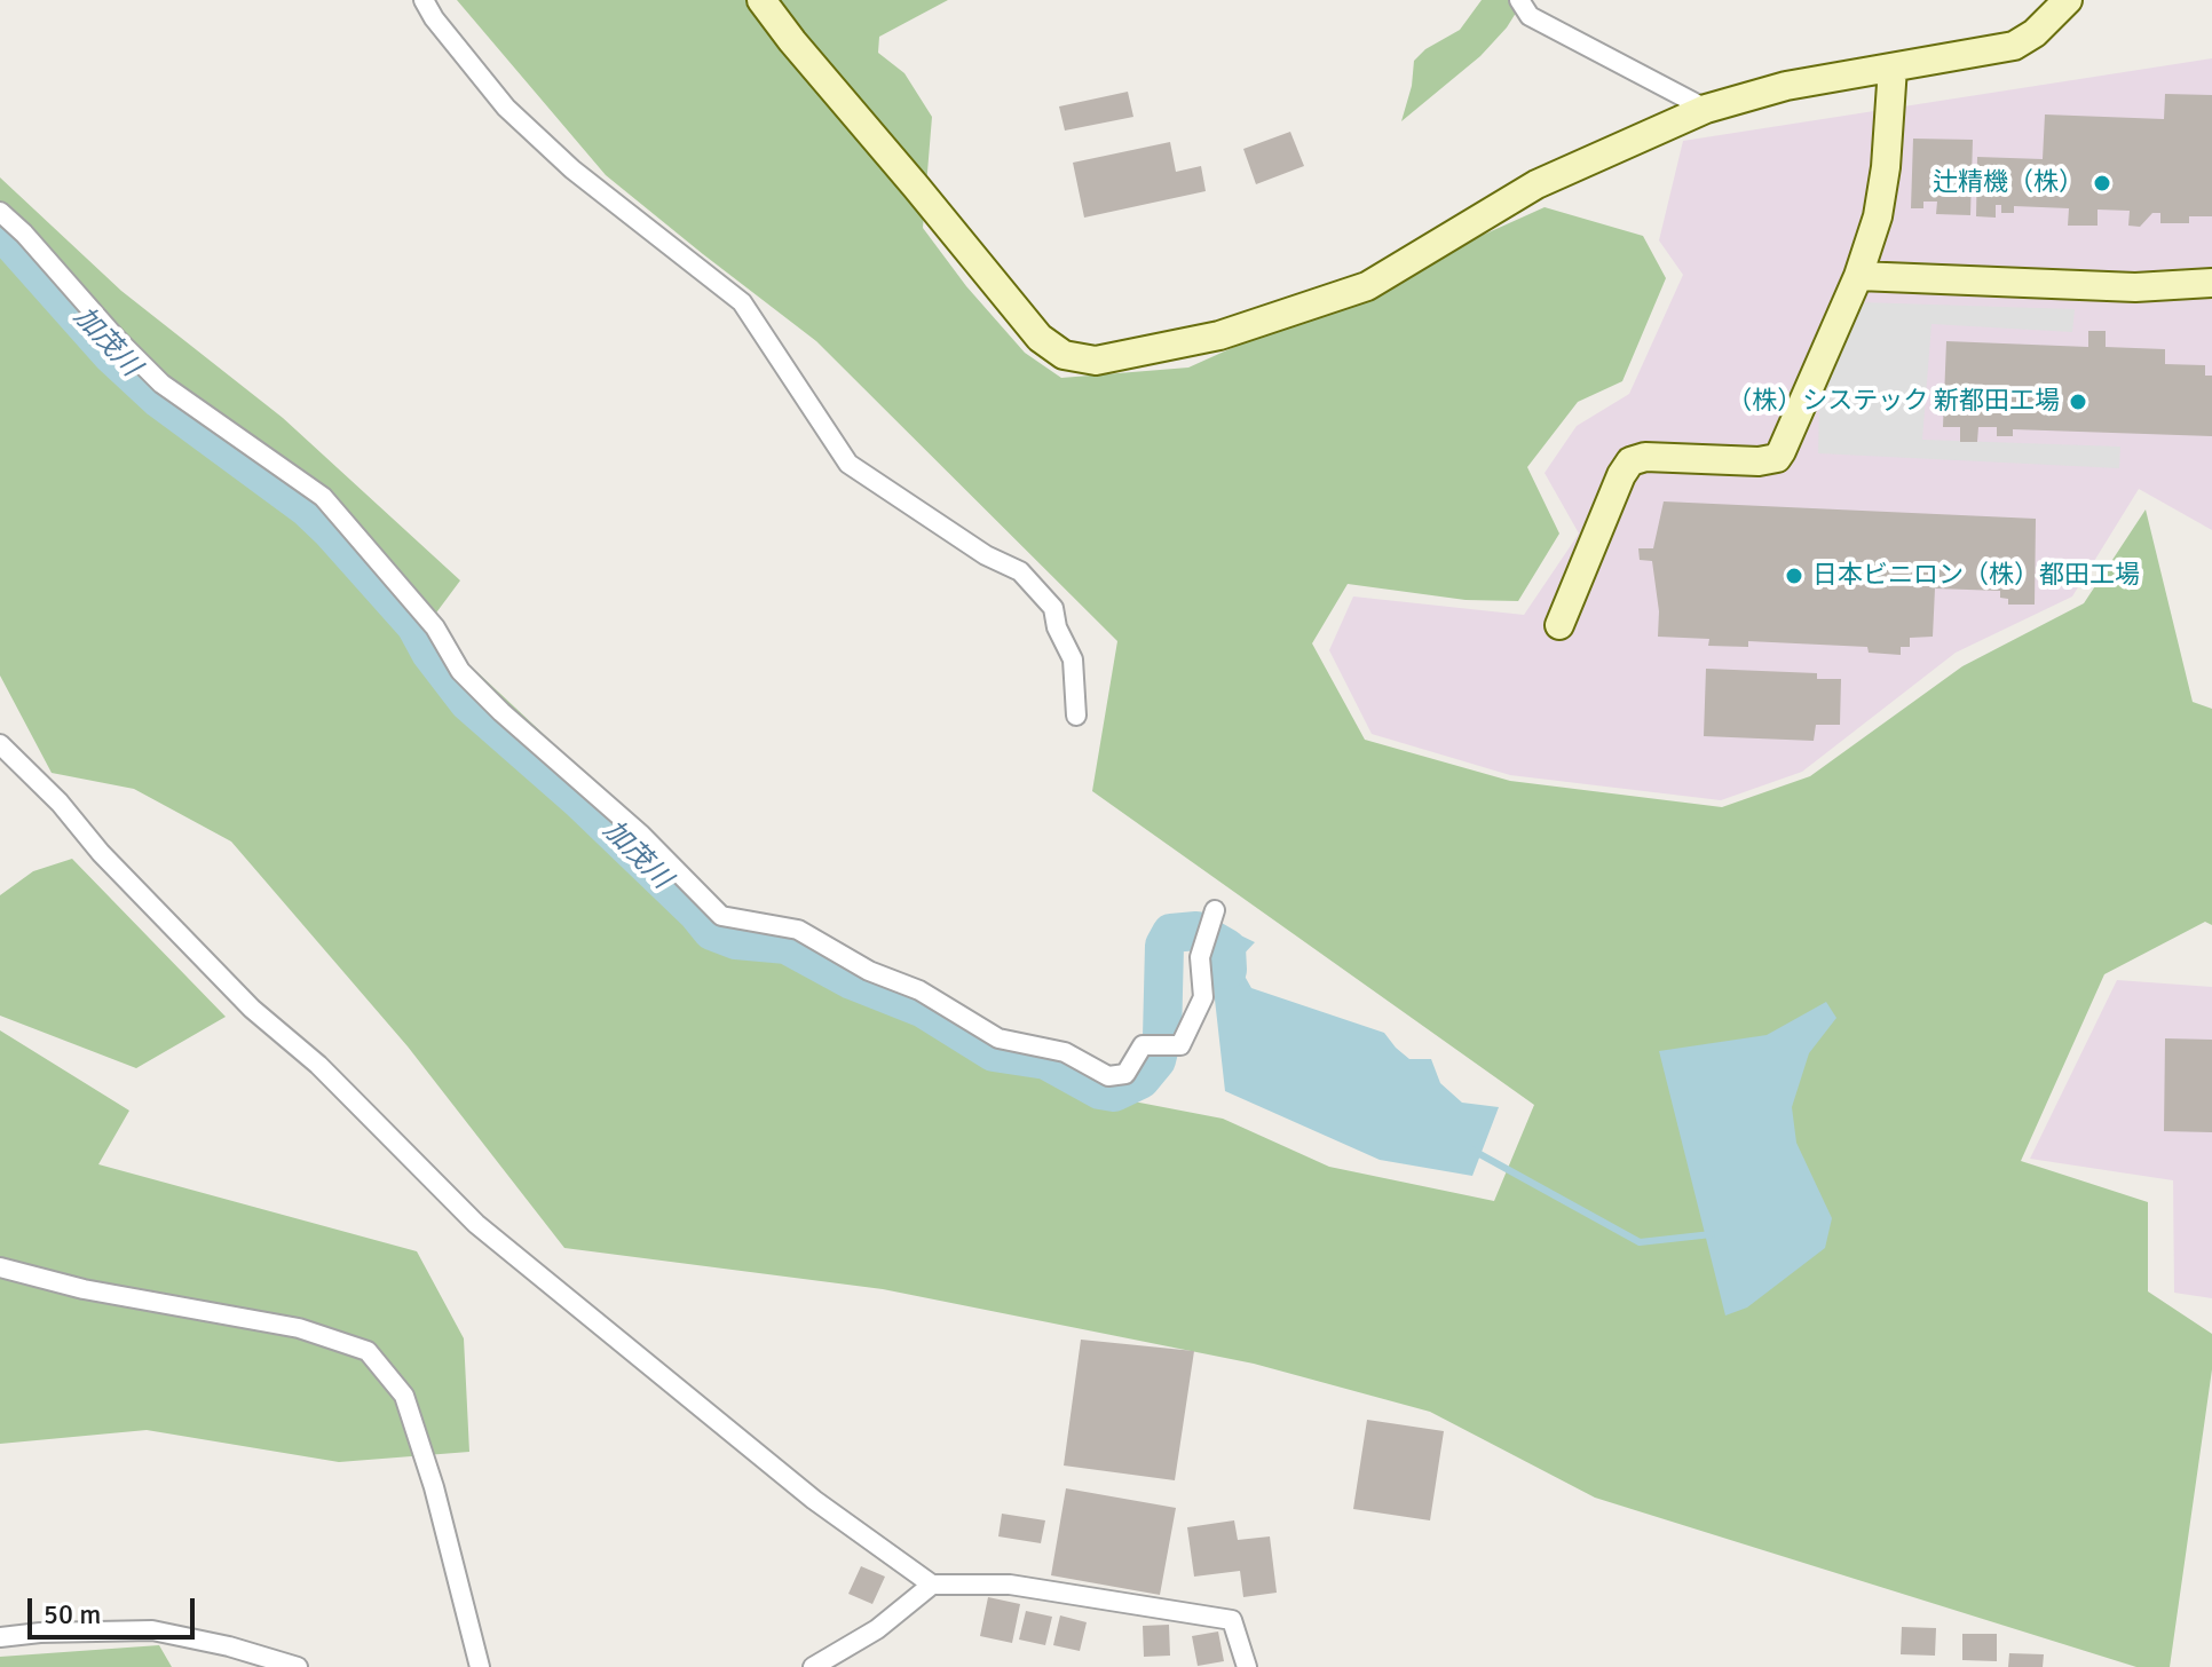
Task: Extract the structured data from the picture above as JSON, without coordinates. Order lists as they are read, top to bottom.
{
  "water": ["加茂川"],
  "places": ["辻精機（株）", "（株）システック 新都田工場", "日本ビニロン（株）都田工場"],
  "scale_bar": "50 m"
}
